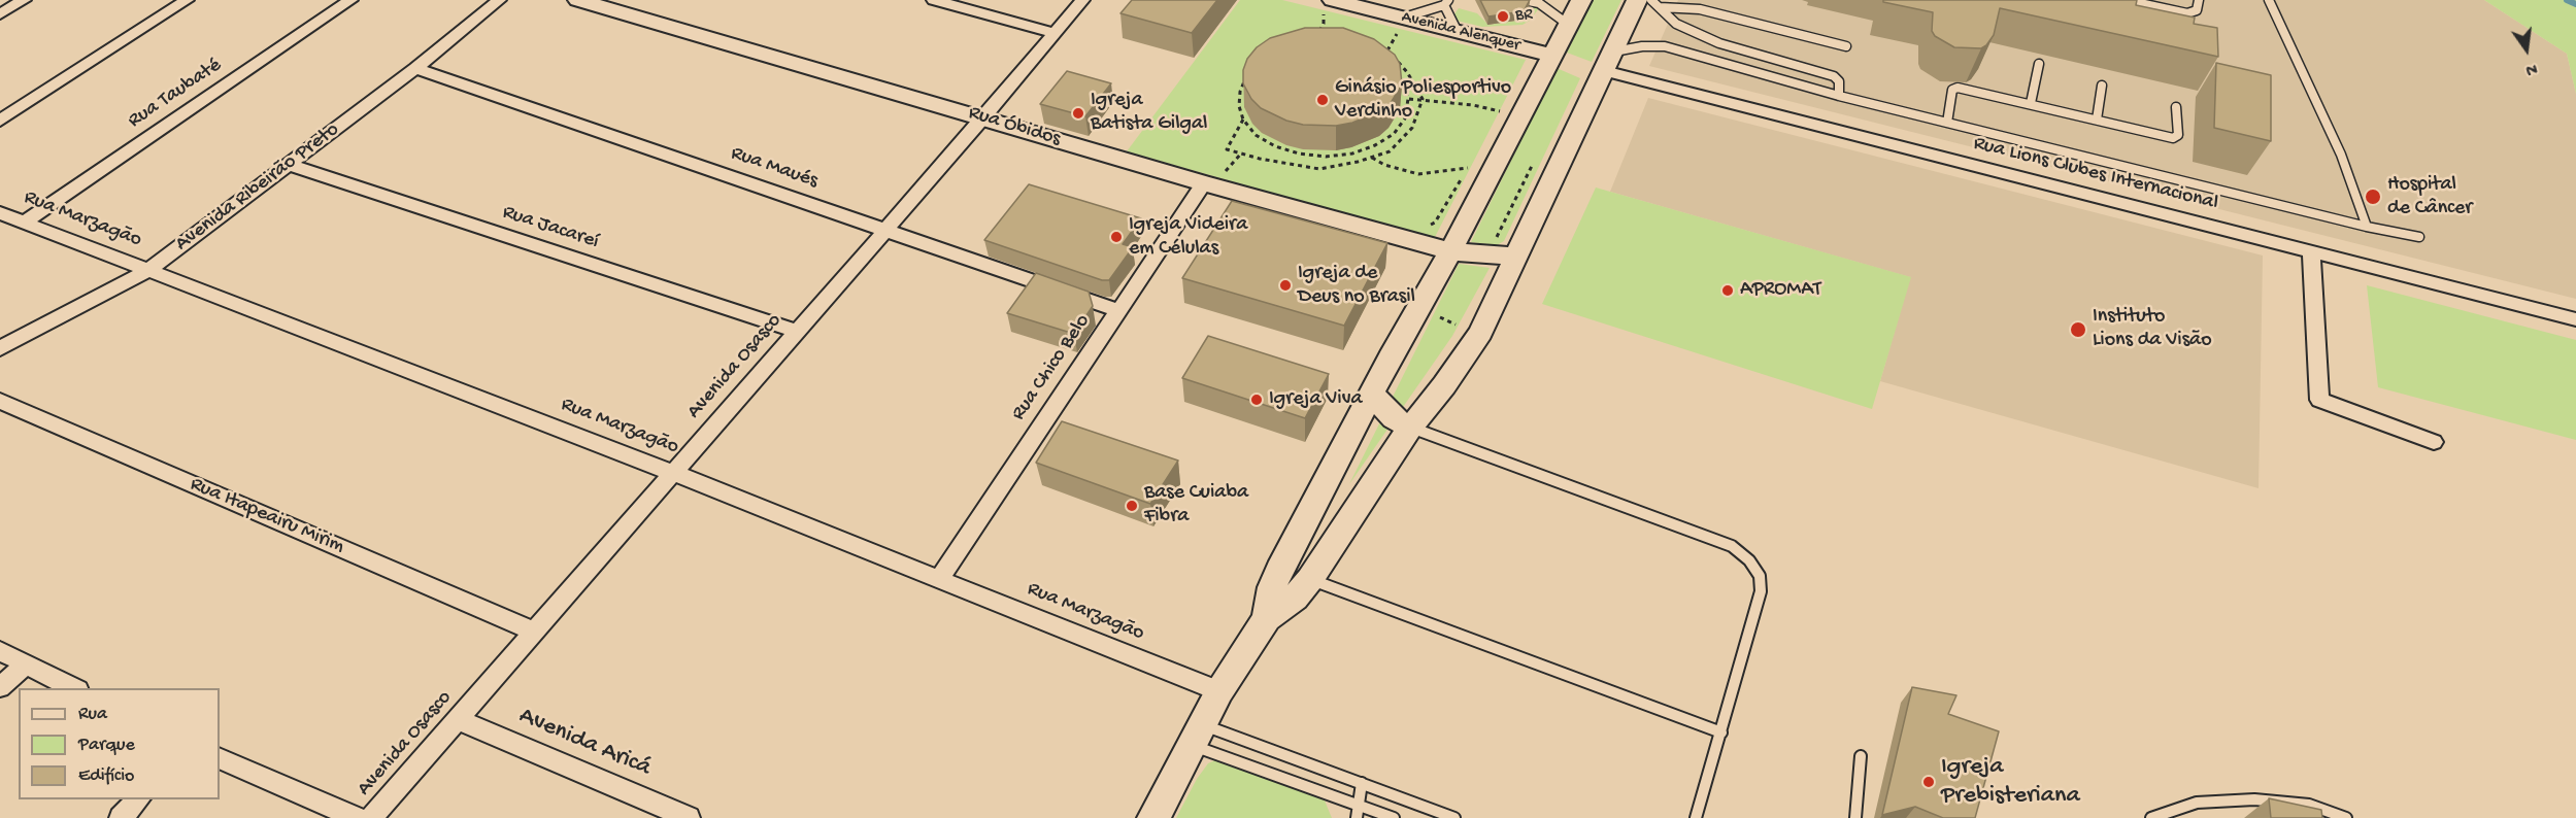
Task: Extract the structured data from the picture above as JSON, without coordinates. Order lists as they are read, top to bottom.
{
  "streets": {
    "main road": ["Avenida Alenquer", "Rua Óbidos"],
    "street": [
      "Rua Taubaté",
      "Rua Maués",
      "Rua Lions Clubes Internacional",
      "Avenida Ribeirão Preto",
      "Rua Marzagão",
      "Rua Jacareí",
      "Avenida Osasco",
      "Rua Chico Belo",
      "Rua Itapeairu Mirim",
      "Avenida Aricá"
    ]
  },
  "crossings": [
    ["Rua Taubaté", "Rua Marzagão"],
    ["Rua Óbidos", "Avenida Osasco"],
    ["Rua Óbidos", "Rua Chico Belo"],
    ["Rua Maués", "Avenida Ribeirão Preto"],
    ["Rua Maués", "Avenida Osasco"],
    ["Rua Maués", "Rua Chico Belo"],
    ["Avenida Ribeirão Preto", "Rua Marzagão"],
    ["Avenida Ribeirão Preto", "Rua Jacareí"],
    ["Rua Marzagão", "Avenida Osasco"],
    ["Rua Marzagão", "Rua Chico Belo"],
    ["Rua Jacareí", "Avenida Osasco"],
    ["Avenida Osasco", "Rua Itapeairu Mirim"],
    ["Avenida Osasco", "Avenida Aricá"]
  ],
  "places": [
    "BR",
    "Ginásio Poliesportivo Verdinho",
    "Igreja Batista Gilgal",
    "Hospital de Câncer",
    "Igreja Videira em Células",
    "Igreja de Deus no Brasil",
    "APROMAT",
    "Instituto Lions da Visão",
    "Igreja Viva",
    "Base Cuiaba Fibra",
    "Igreja Prebisteriana"
  ],
  "legend": ["Rua", "Parque", "Edifício"],
  "north": "bottom"
}
